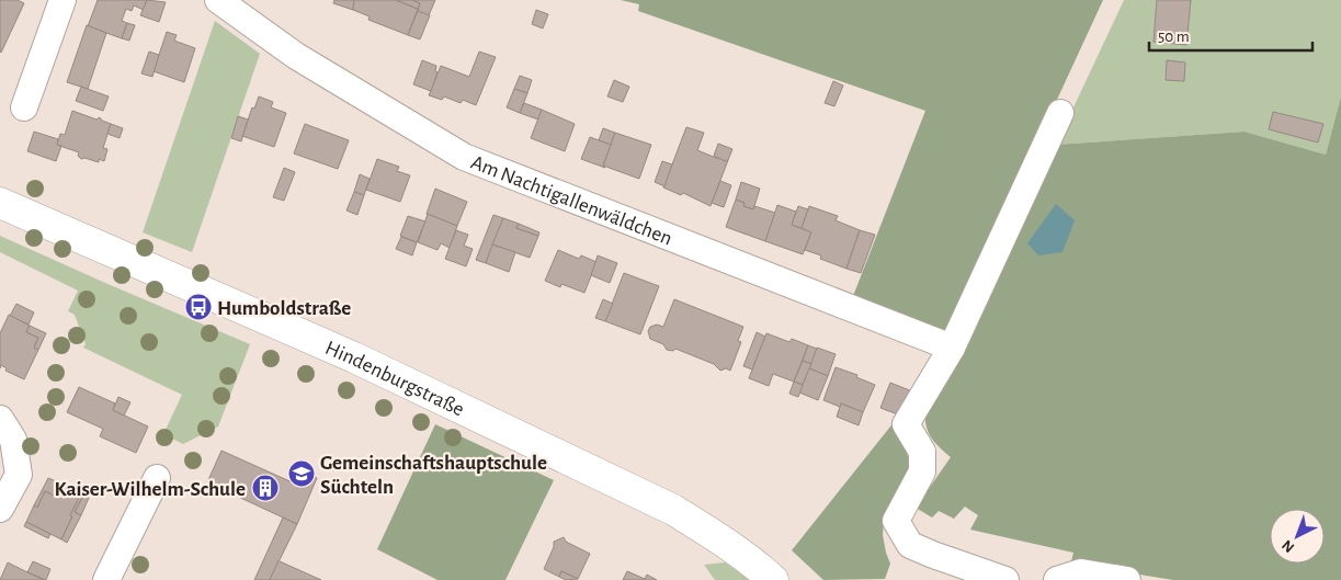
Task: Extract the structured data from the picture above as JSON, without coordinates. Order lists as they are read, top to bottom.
{
  "streets": {
    "main road": ["Hindenburgstraße"],
    "street": ["Am Nachtigallenwäldchen"]
  },
  "places": {
    "bus stop": ["Humboldstraße"],
    "school or university": ["Gemeinschaftshauptschule Süchteln"],
    "building": ["Kaiser-Wilhelm-Schule"]
  },
  "scale_bar": "50 m",
  "north": "bottom left"
}
